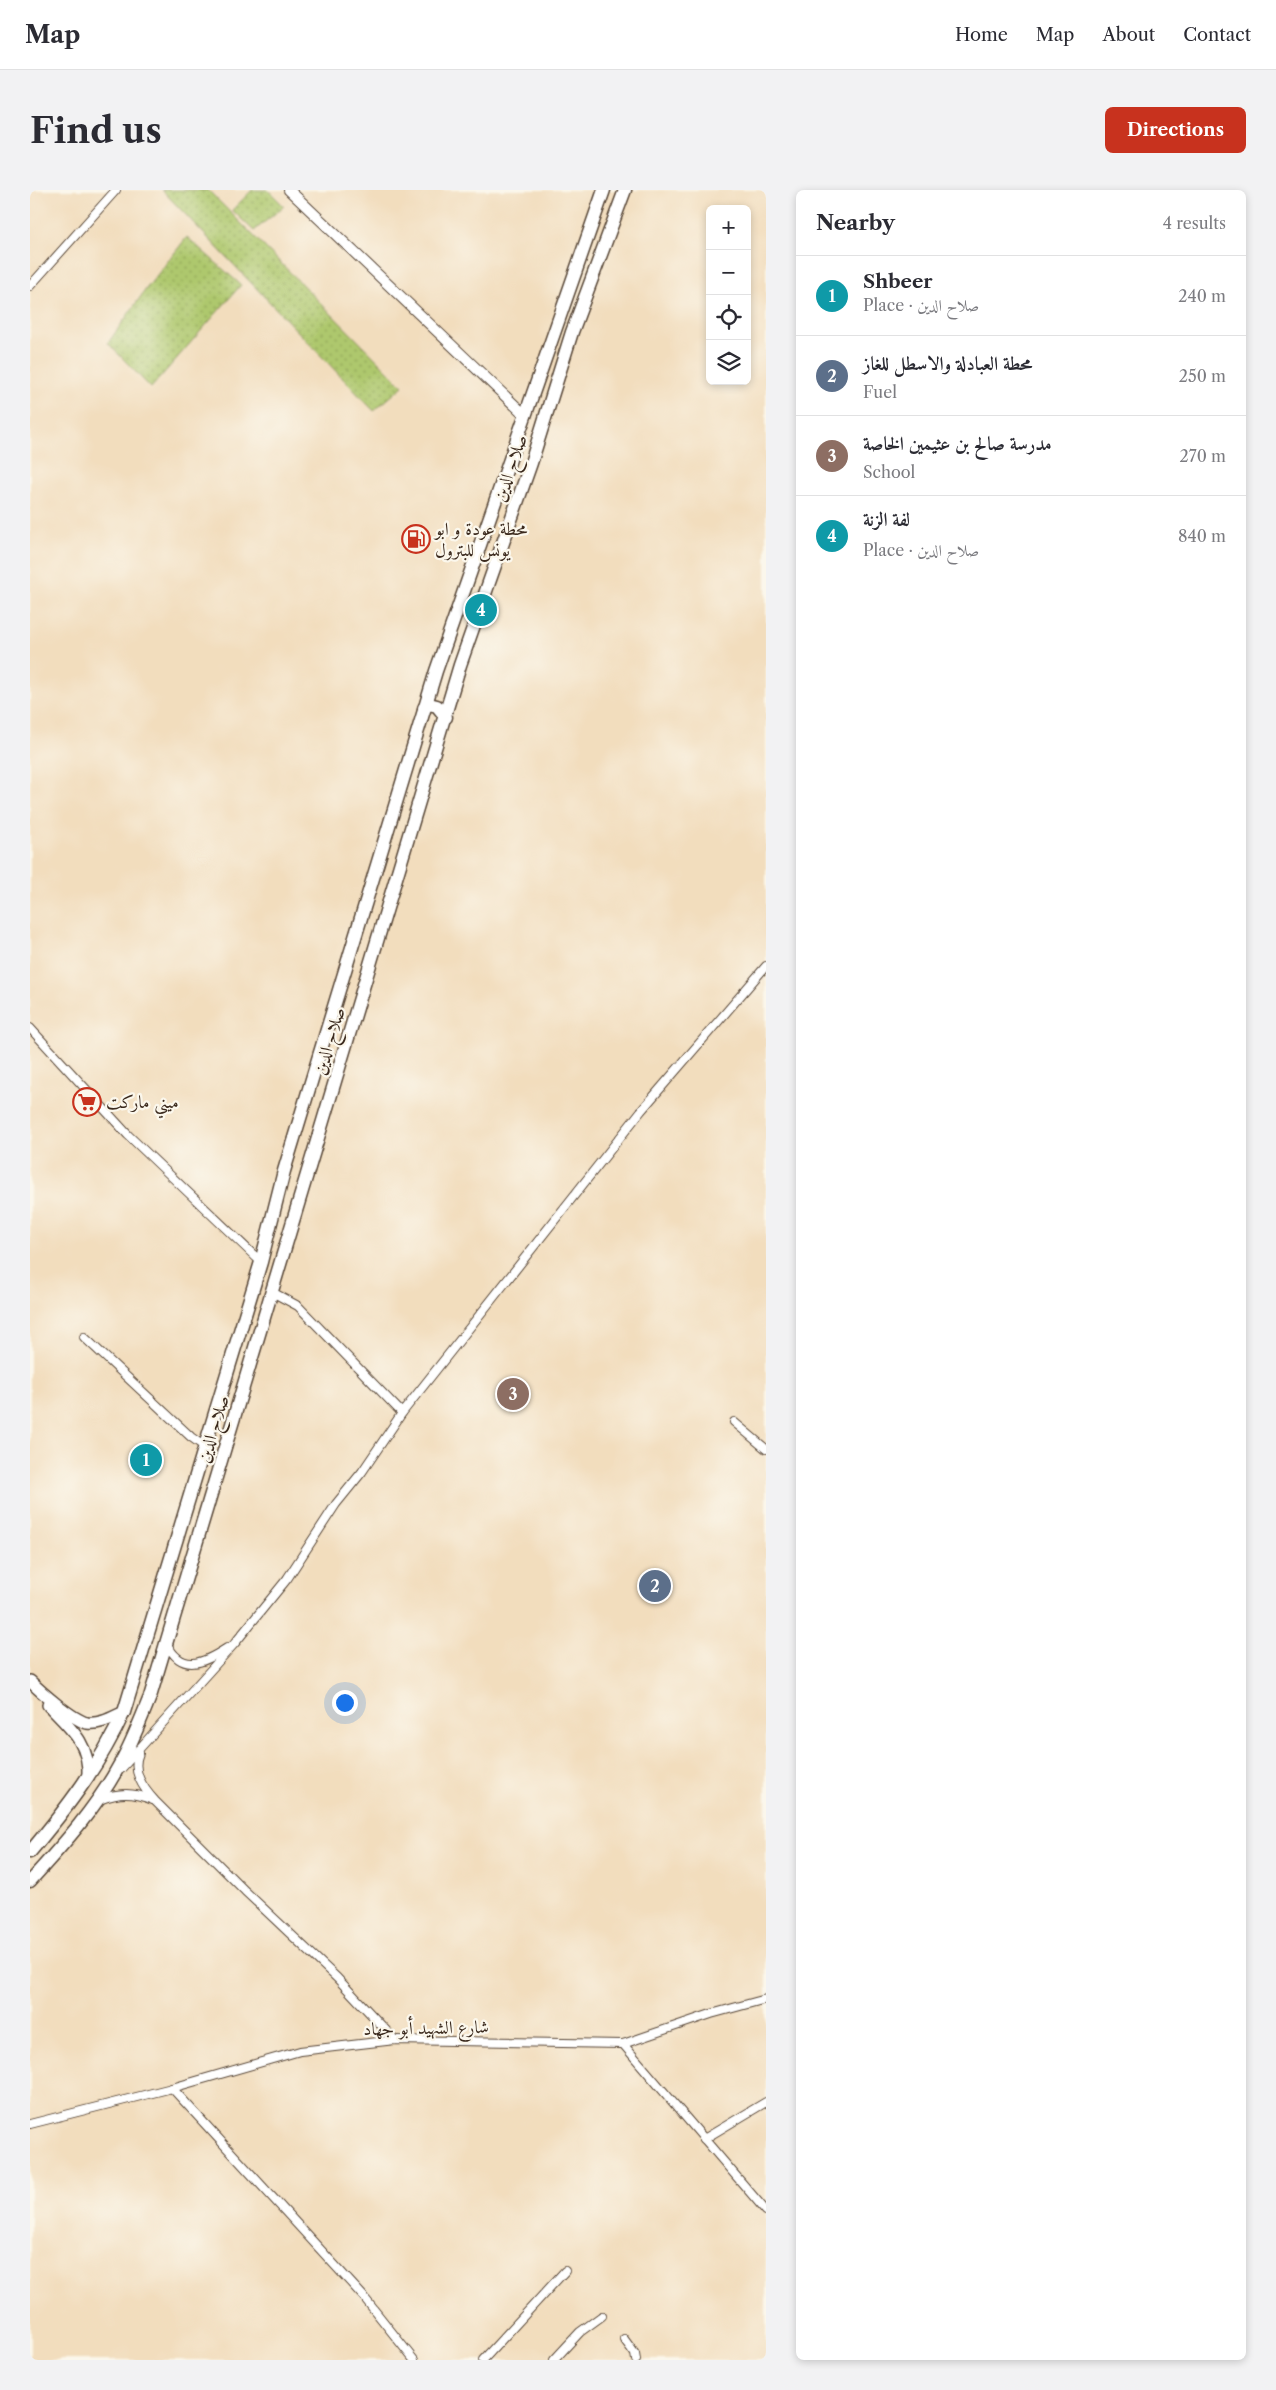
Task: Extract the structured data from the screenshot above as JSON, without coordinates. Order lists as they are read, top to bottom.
{
  "streets": {
    "highway": ["صلاح الدين"],
    "street": ["شارع الشهيد أبو جهاد"]
  },
  "places": {
    "fuel station": ["محطة عودة و ابو يونس للبترول"],
    "supermarket": ["ميني ماركت"]
  },
  "page": {
    "header": "Map",
    "nav": [
      "Home",
      "Map",
      "About",
      "Contact"
    ],
    "buttons": "Directions",
    "title": "Find us",
    "heading": ["Nearby", "4 results"],
    "map_buttons": ["+", "−"],
    "list": [
      {
        "mark": "1",
        "name": "Shbeer",
        "note": "Place · صلاح الدين",
        "value": "240 m"
      },
      {
        "mark": "2",
        "name": "محطة العبادلة والاسطل للغاز",
        "note": "Fuel",
        "value": "250 m"
      },
      {
        "mark": "3",
        "name": "مدرسة صالح بن عثيمين الخاصة",
        "note": "School",
        "value": "270 m"
      },
      {
        "mark": "4",
        "name": "لفة الزنة",
        "note": "Place · صلاح الدين",
        "value": "840 m"
      }
    ],
    "pins": [
      "4",
      "3",
      "1",
      "2"
    ]
  }
}
